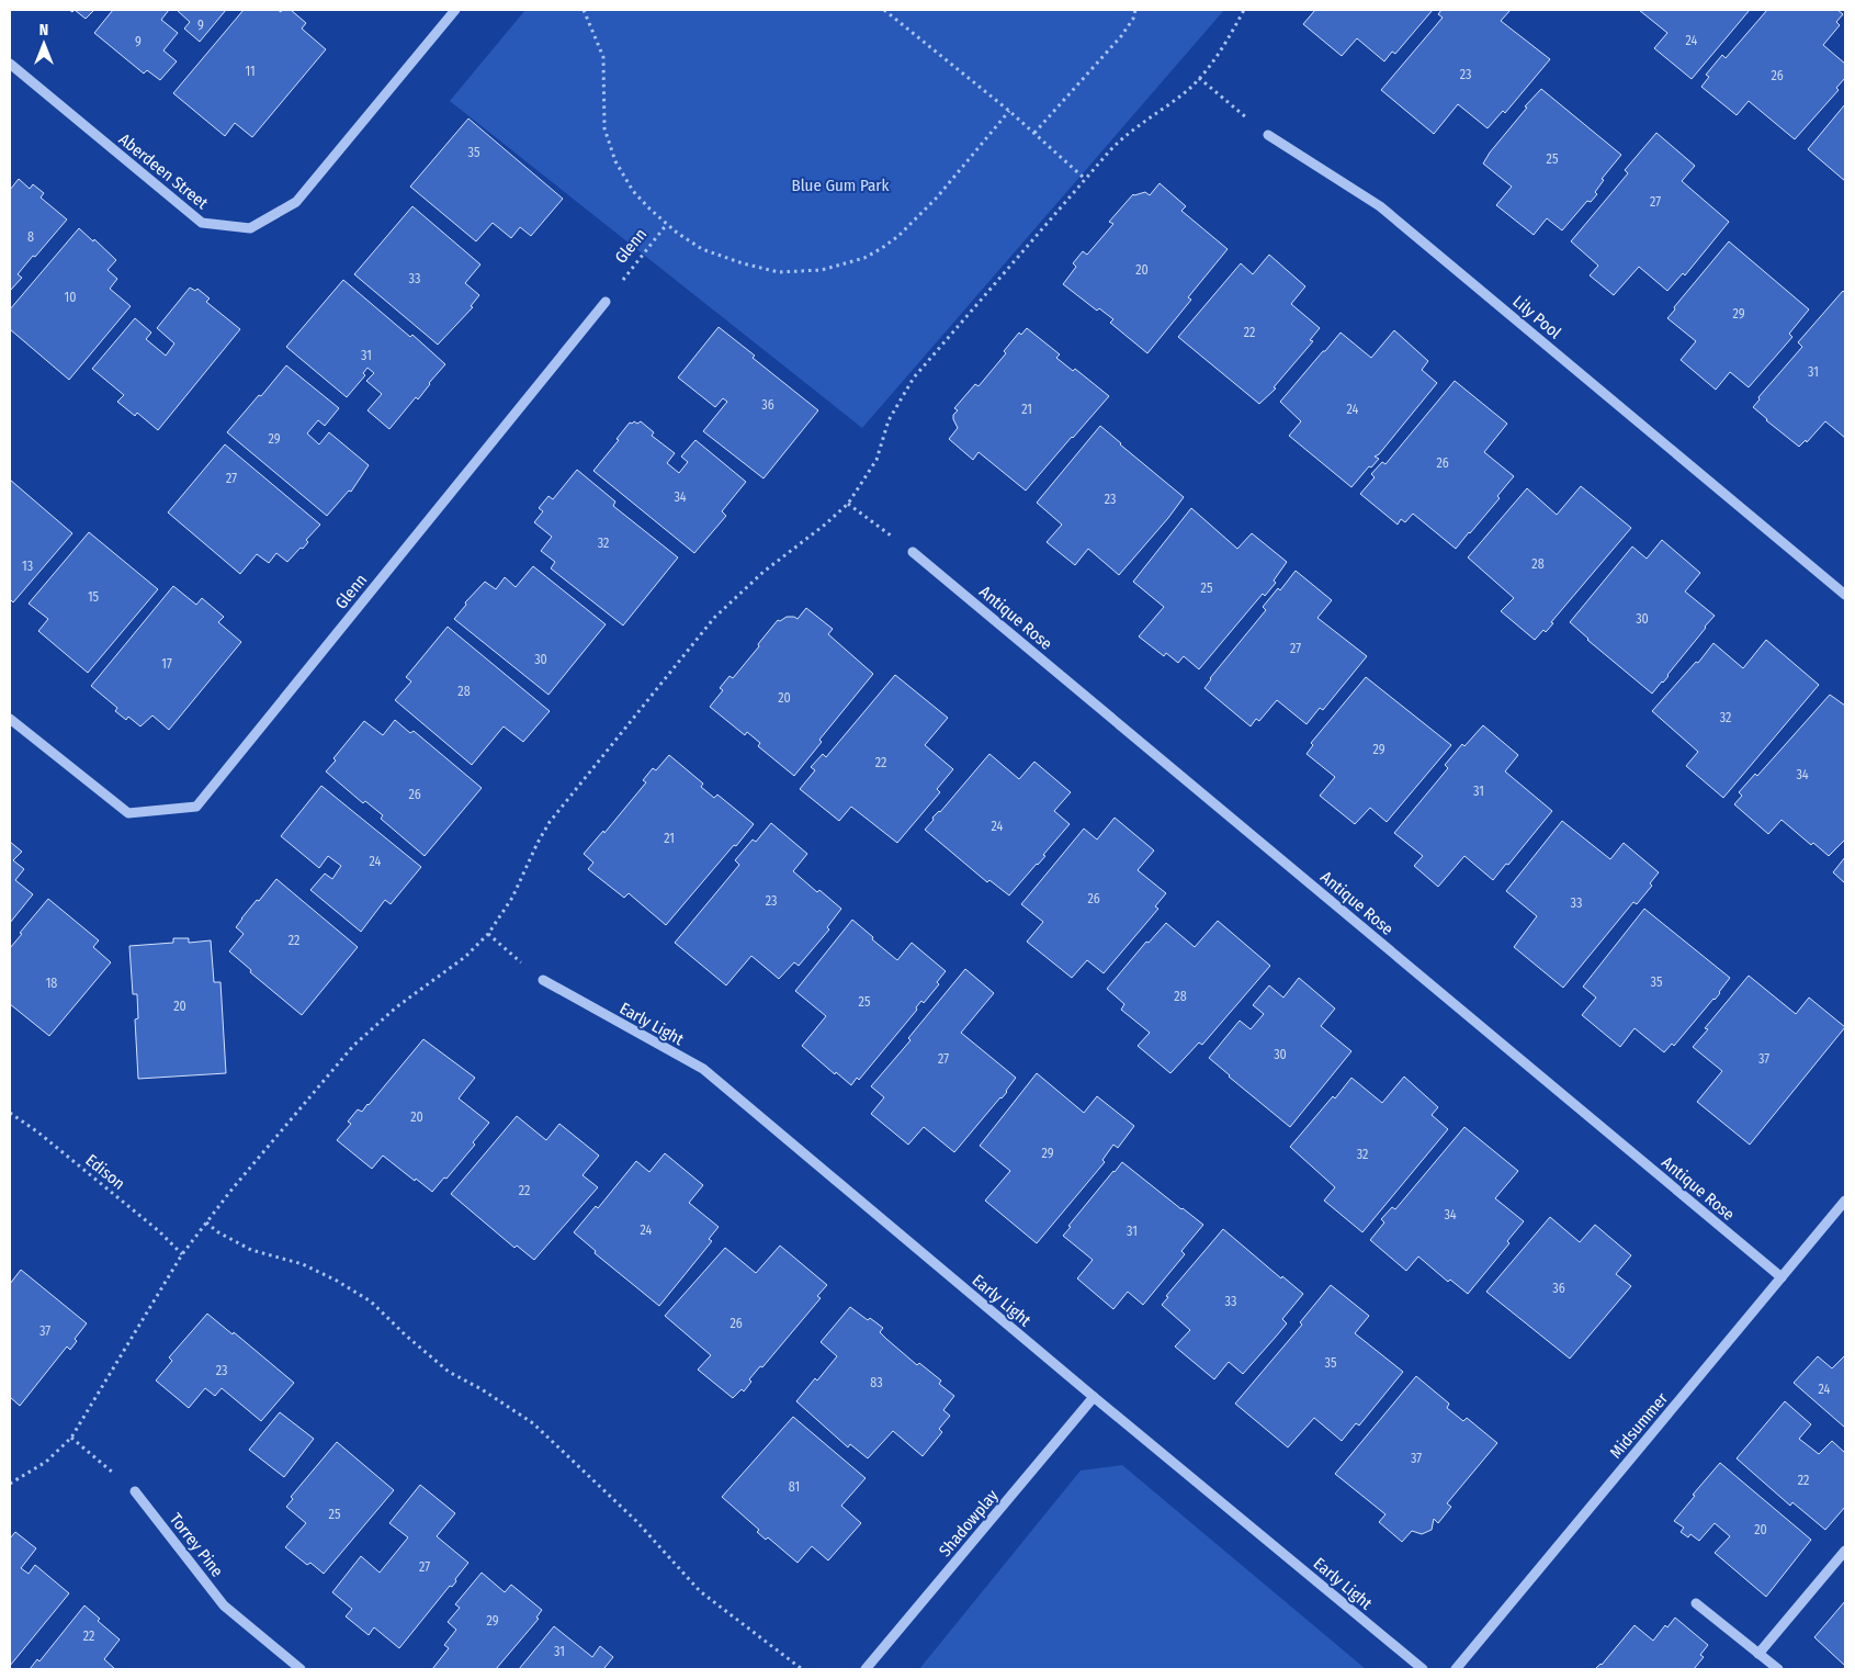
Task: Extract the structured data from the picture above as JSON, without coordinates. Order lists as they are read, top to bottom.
{
  "streets": {
    "street": [
      "Aberdeen Street",
      "Glenn",
      "Lily Pool",
      "Antique Rose",
      "Early Light",
      "Midsummer",
      "Shadowplay",
      "Torrey Pine"
    ],
    "path": ["Edison"]
  },
  "crossings": [
    ["Antique Rose", "Midsummer"],
    ["Early Light", "Shadowplay"]
  ],
  "parks": ["Blue Gum Park"],
  "house_numbers": [
    "9",
    "24",
    "9",
    "11",
    "23",
    "26",
    "35",
    "25",
    "27",
    "8",
    "20",
    "33",
    "10",
    "29",
    "22",
    "31",
    "31",
    "36",
    "21",
    "24",
    "29",
    "26",
    "27",
    "34",
    "23",
    "32",
    "28",
    "13",
    "25",
    "15",
    "30",
    "27",
    "30",
    "17",
    "28",
    "20",
    "32",
    "29",
    "22",
    "34",
    "31",
    "26",
    "24",
    "21",
    "24",
    "26",
    "23",
    "33",
    "22",
    "35",
    "18",
    "28",
    "25",
    "20",
    "30",
    "27",
    "37",
    "20",
    "29",
    "32",
    "22",
    "34",
    "24",
    "31",
    "36",
    "33",
    "26",
    "37",
    "35",
    "23",
    "83",
    "24",
    "37",
    "22",
    "81",
    "25",
    "20",
    "27",
    "29",
    "22",
    "31"
  ],
  "north": "top"
}
